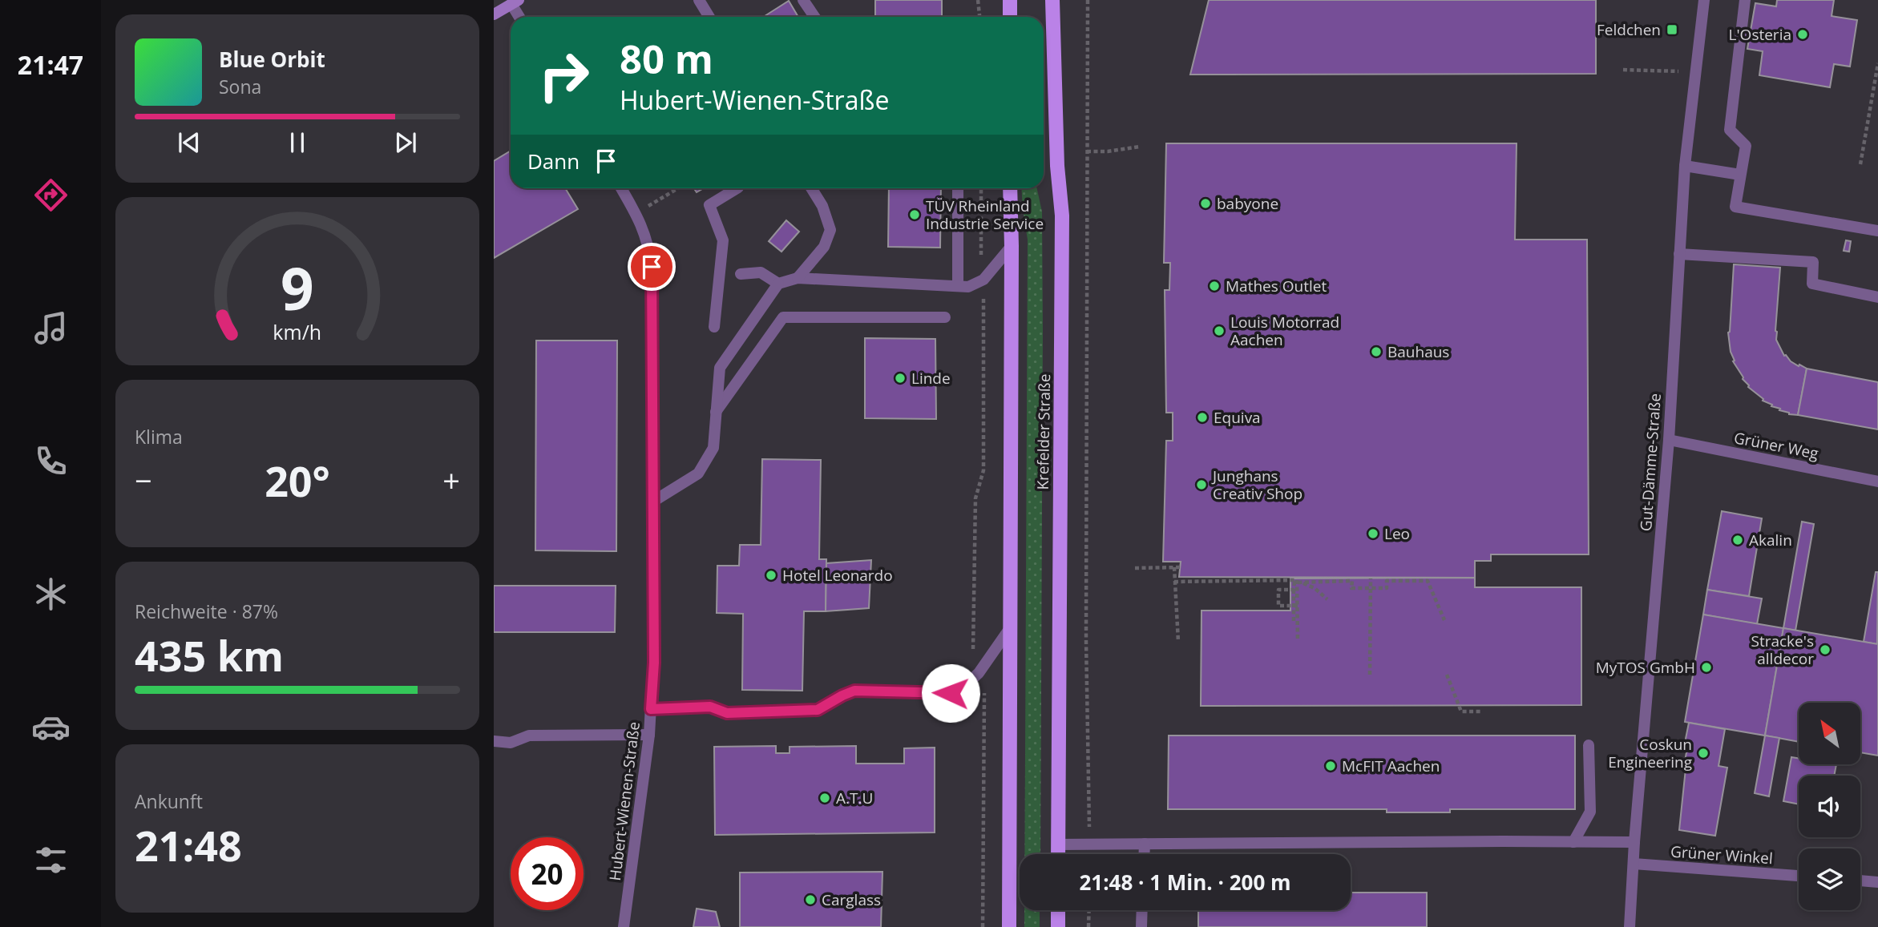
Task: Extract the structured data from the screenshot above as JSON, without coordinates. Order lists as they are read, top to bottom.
{
  "streets": {
    "main road": ["Krefelder Straße"],
    "street": [
      "Grüner Weg",
      "Gut-Dämme-Straße",
      "Hubert-Wienen-Straße",
      "Grüner Winkel"
    ]
  },
  "crossings": [
    ["Grüner Weg", "Gut-Dämme-Straße"],
    ["Gut-Dämme-Straße", "Grüner Winkel"]
  ],
  "places": {
    "transit": ["Feldchen"],
    "other": [
      "L'Osteria",
      "babyone",
      "TÜV Rheinland Industrie Service",
      "Mathes Outlet",
      "Louis Motorrad Aachen",
      "Bauhaus",
      "Linde",
      "Equiva",
      "Junghans Creativ Shop",
      "Leo",
      "Akalin",
      "Hotel Leonardo",
      "Stracke's alldecor",
      "MyTOS GmbH",
      "Coskun Engineering",
      "McFIT Aachen",
      "A.T.U",
      "Carglass"
    ]
  },
  "north": "top left",
  "page": {
    "tabs": "21:47",
    "turn": ["80 m", "Hubert-Wienen-Straße"],
    "song": ["Blue Orbit", "Sona"],
    "then": "Dann",
    "tile": [
      "Klima",
      ["Reichweite · 87%", "435 km"],
      ["Ankunft", "21:48"]
    ],
    "heat": ["−", "20°", "+"],
    "limit": "20",
    "trip": "21:48 · 1 Min. · 200 m",
    "gauge": ["9", "km/h"]
  }
}
